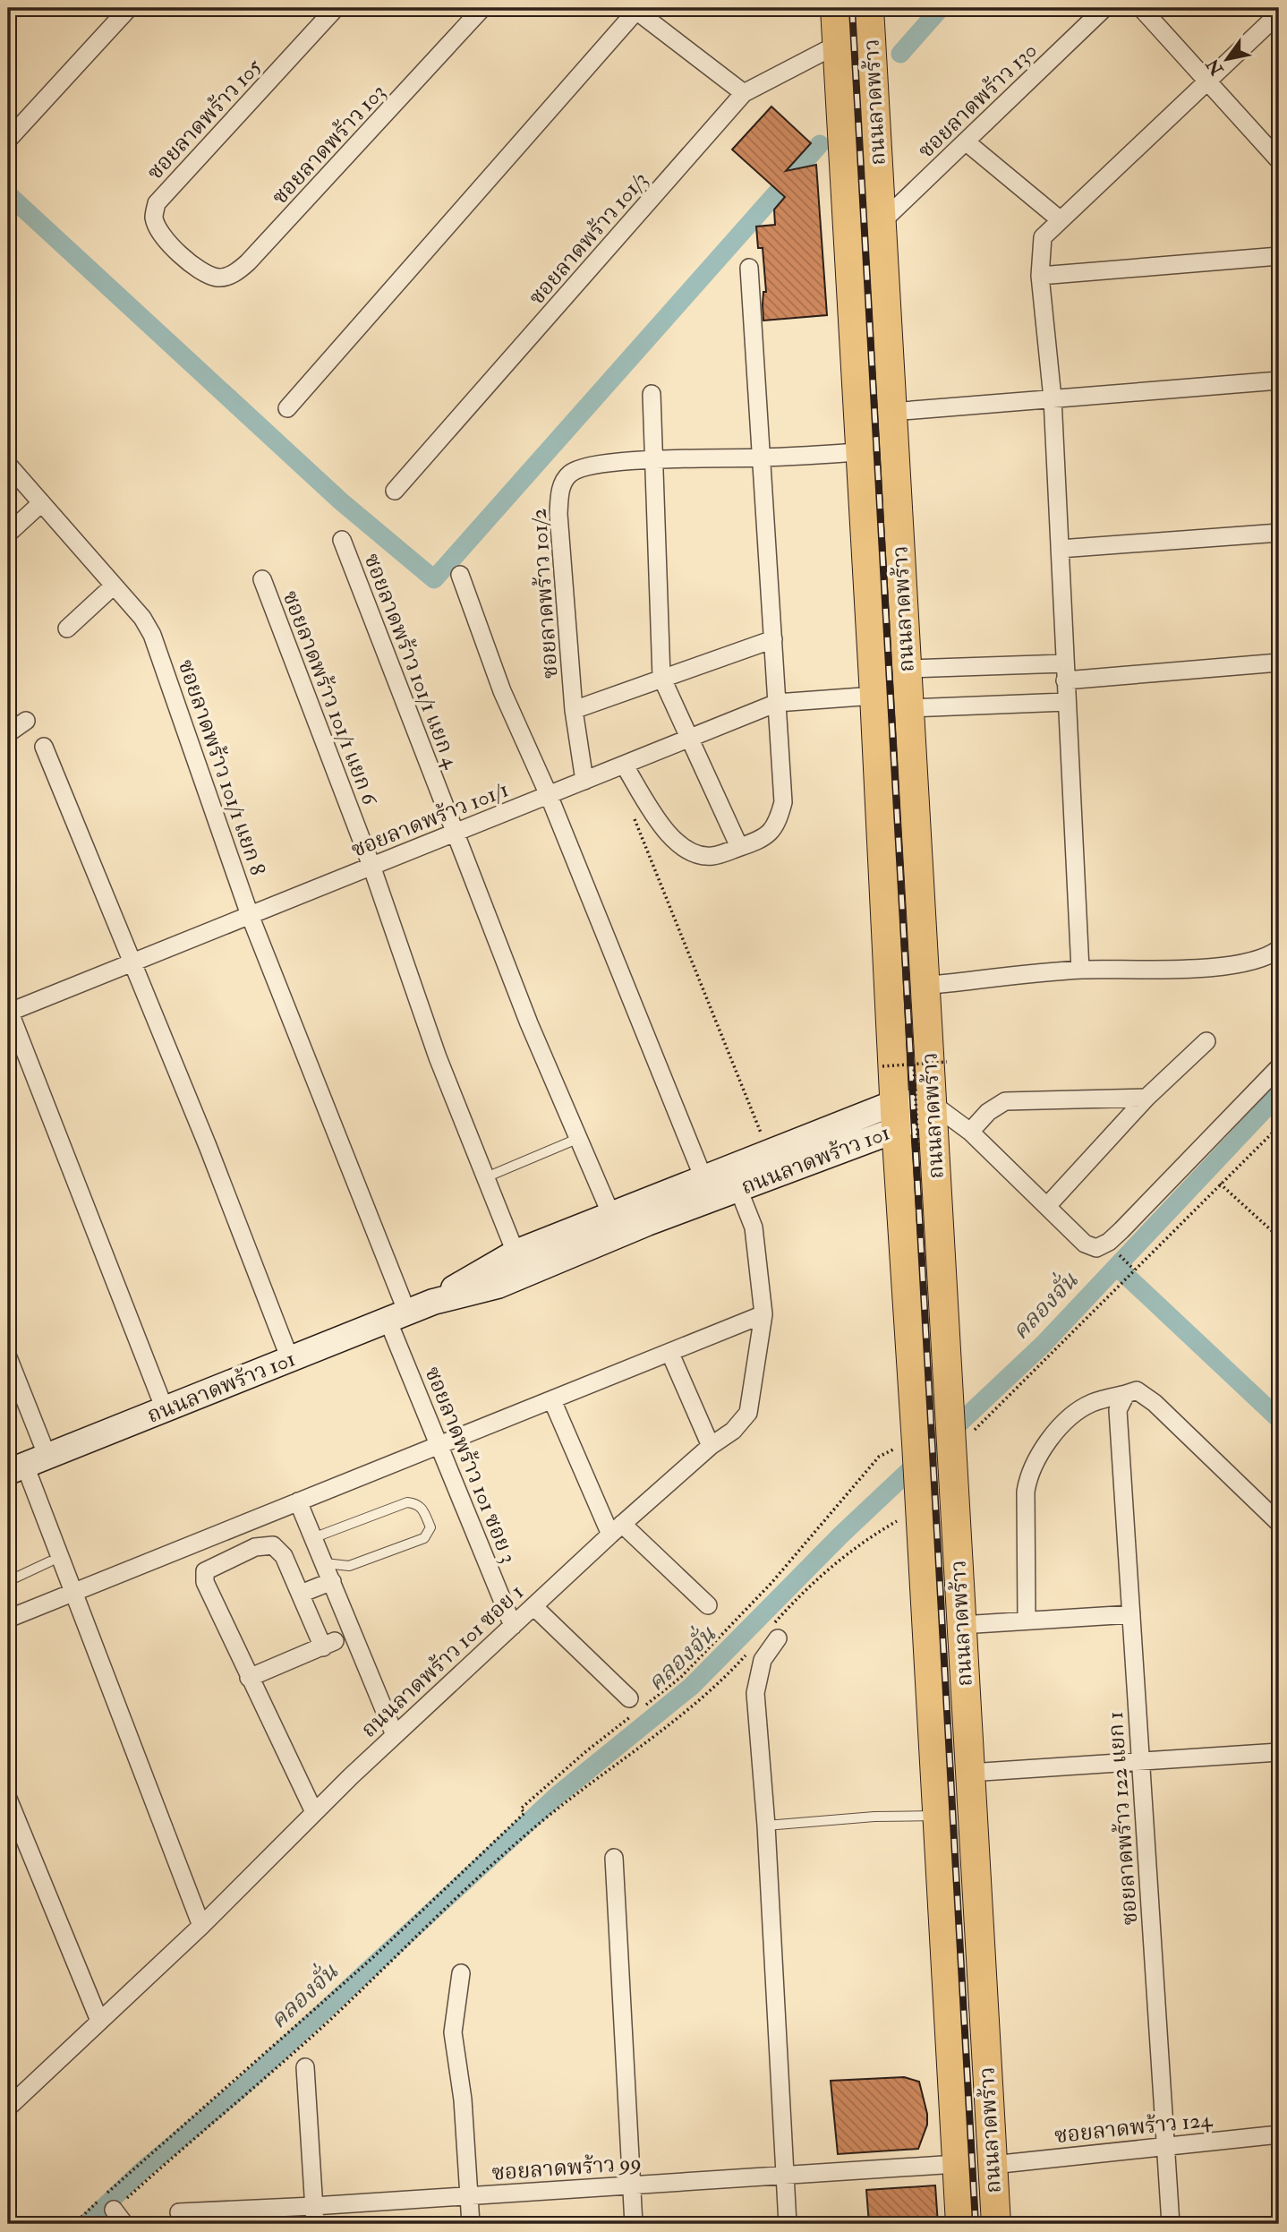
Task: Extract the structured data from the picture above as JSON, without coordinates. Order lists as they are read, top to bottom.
{
  "streets": {
    "main road": ["ถนนลาดพร้าว"],
    "street": [
      "ซอยลาดพร้าว 130",
      "ซอยลาดพร้าว 105",
      "ซอยลาดพร้าว 103",
      "ซอยลาดพร้าว 101/3",
      "ซอยลาดพร้าว 101/2",
      "ซอยลาดพร้าว 101/1 แยก 4",
      "ซอยลาดพร้าว 101/1 แยก 6",
      "ซอยลาดพร้าว 101/1 แยก 8",
      "ซอยลาดพร้าว 101/1",
      "ถนนลาดพร้าว 101",
      "ซอยลาดพร้าว 101 ซอย 3",
      "ถนนลาดพร้าว 101 ซอย 1",
      "ซอยลาดพร้าว 122 แยก 1",
      "ซอยลาดพร้าว 124",
      "ซอยลาดพร้าว 99"
    ]
  },
  "crossings": [
    ["ซอยลาดพร้าว 130", "ถนนลาดพร้าว"],
    ["ถนนลาดพร้าว", "ซอยลาดพร้าว 101/3"],
    ["ถนนลาดพร้าว", "ซอยลาดพร้าว 101/2"],
    ["ถนนลาดพร้าว", "ซอยลาดพร้าว 101/1"],
    ["ถนนลาดพร้าว", "ถนนลาดพร้าว 101"],
    ["ถนนลาดพร้าว", "ซอยลาดพร้าว 124"],
    ["ถนนลาดพร้าว", "ซอยลาดพร้าว 99"],
    ["ซอยลาดพร้าว 105", "ซอยลาดพร้าว 103"],
    ["ซอยลาดพร้าว 101/2", "ซอยลาดพร้าว 101/1"],
    ["ซอยลาดพร้าว 101/1 แยก 4", "ซอยลาดพร้าว 101/1"],
    ["ซอยลาดพร้าว 101/1 แยก 4", "ถนนลาดพร้าว 101"],
    ["ซอยลาดพร้าว 101/1 แยก 6", "ซอยลาดพร้าว 101/1"],
    ["ซอยลาดพร้าว 101/1 แยก 6", "ถนนลาดพร้าว 101"],
    ["ซอยลาดพร้าว 101/1 แยก 8", "ซอยลาดพร้าว 101/1"],
    ["ซอยลาดพร้าว 101/1 แยก 8", "ซอยลาดพร้าว 101 ซอย 3"],
    ["ถนนลาดพร้าว 101", "ซอยลาดพร้าว 101 ซอย 3"],
    ["ถนนลาดพร้าว 101", "ถนนลาดพร้าว 101 ซอย 1"],
    ["ซอยลาดพร้าว 101 ซอย 3", "ถนนลาดพร้าว 101 ซอย 1"],
    ["ซอยลาดพร้าว 122 แยก 1", "ซอยลาดพร้าว 124"]
  ],
  "water": ["คลองจั่น"],
  "north": "bottom left"
}
